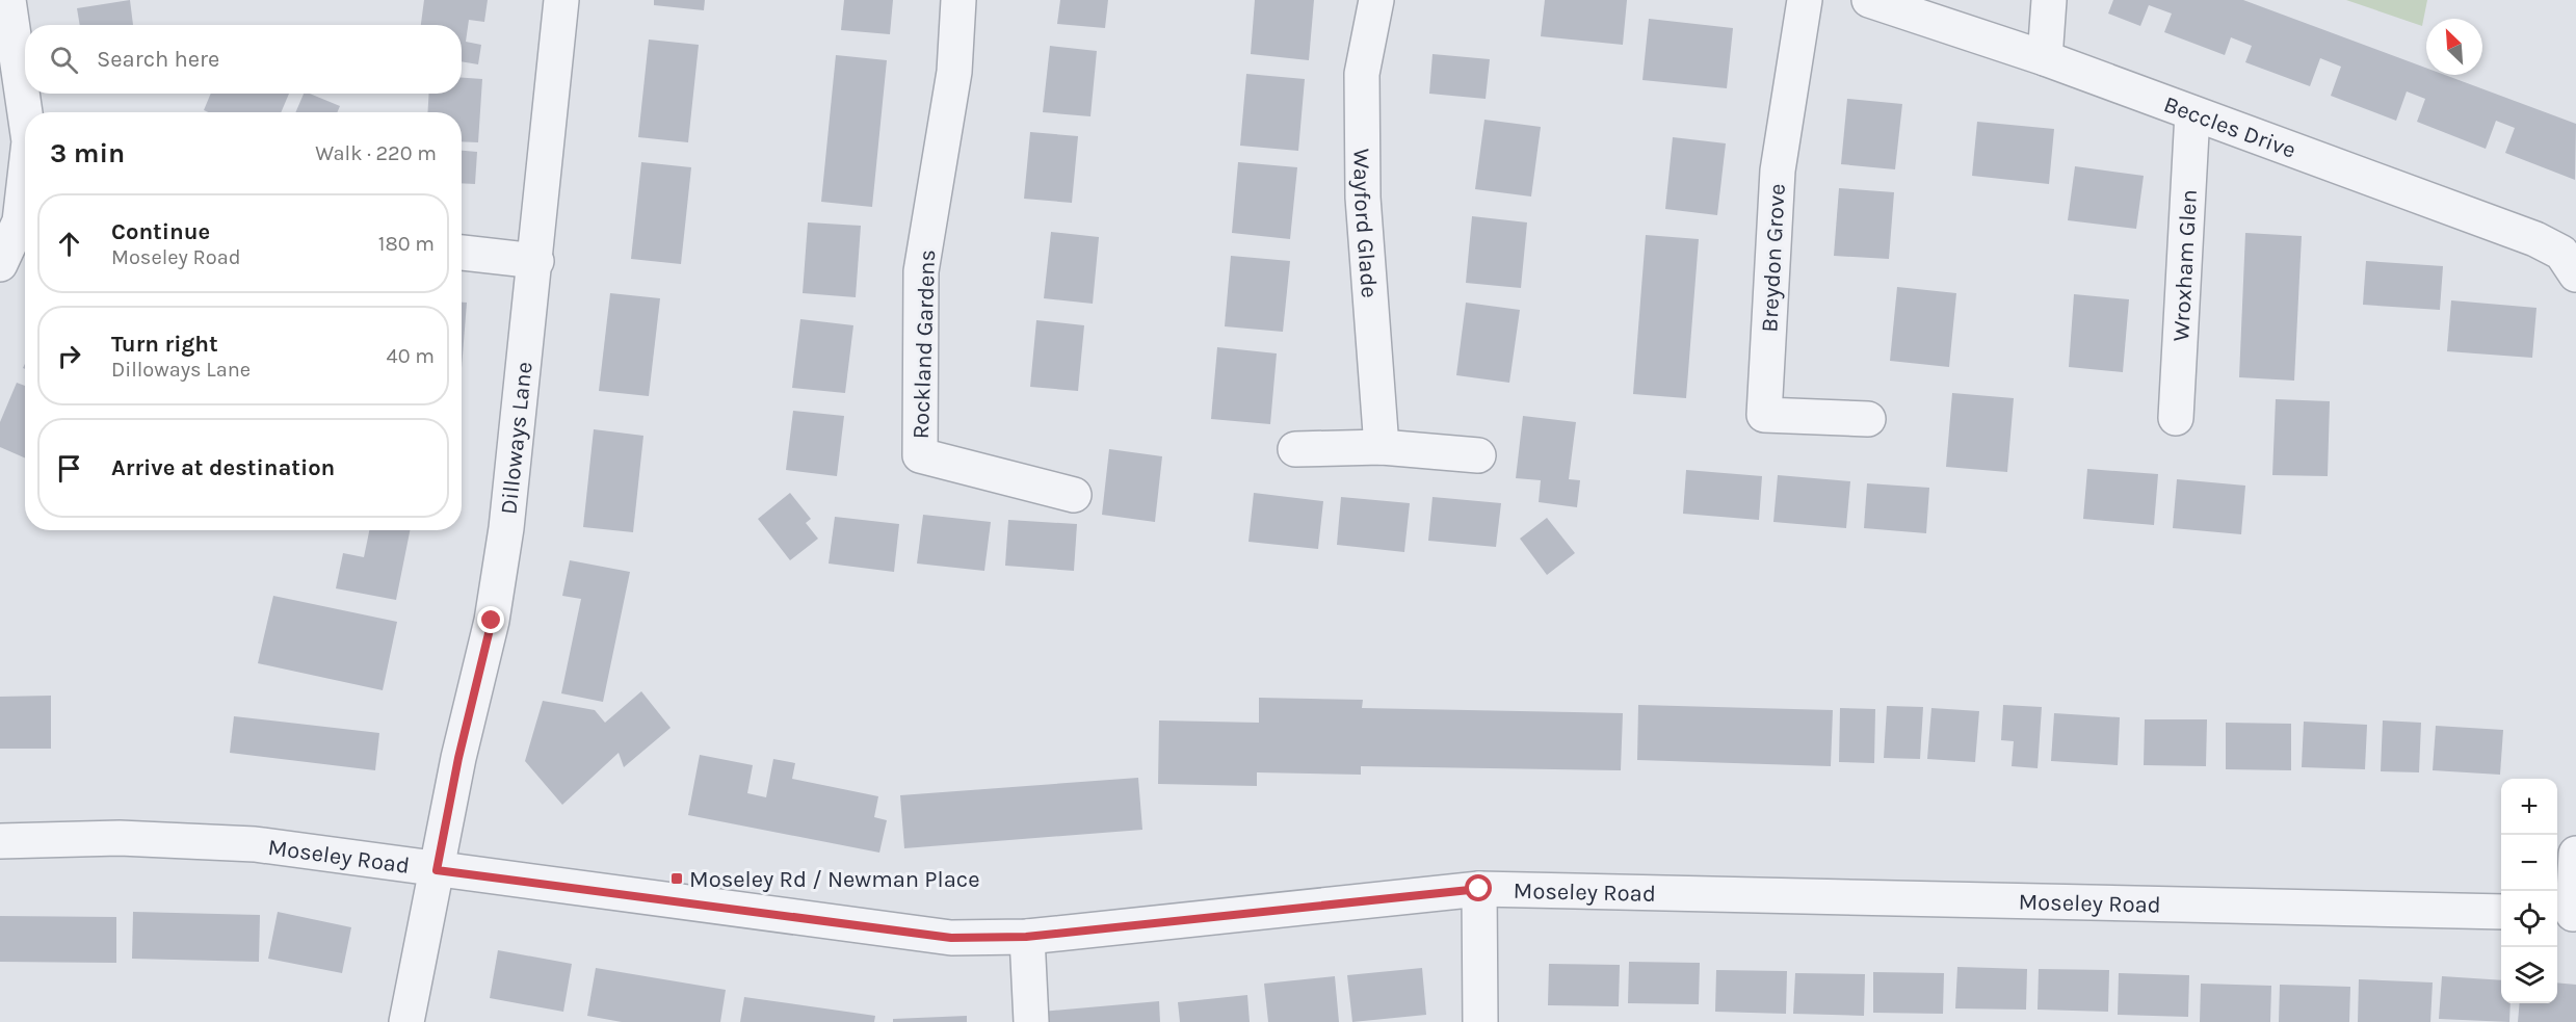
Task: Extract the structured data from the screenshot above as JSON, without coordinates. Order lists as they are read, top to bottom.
{
  "streets": {
    "street": [
      "Beccles Drive",
      "Wayford Glade",
      "Breydon Grove",
      "Wroxham Glen",
      "Rockland Gardens",
      "Dilloways Lane",
      "Moseley Road"
    ]
  },
  "crossings": [
    ["Beccles Drive", "Wroxham Glen"],
    ["Dilloways Lane", "Moseley Road"]
  ],
  "places": {
    "transit": ["Moseley Rd / Newman Place"]
  },
  "north": "top left",
  "page": {
    "search": "Search here",
    "heading": ["3 min", "Walk · 220 m"],
    "list": [
      ["Continue", "Moseley Road", "180 m"],
      ["Turn right", "Dilloways Lane", "40 m"],
      "Arrive at destination"
    ],
    "map_buttons": ["+", "−"]
  }
}
